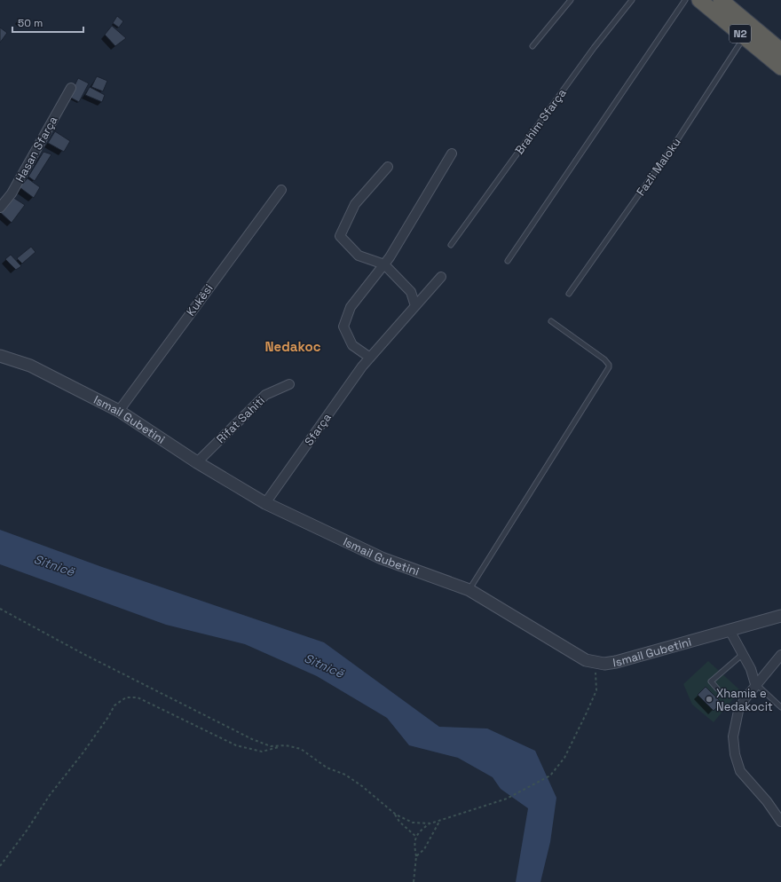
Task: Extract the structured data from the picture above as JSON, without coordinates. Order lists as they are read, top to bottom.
{
  "streets": {
    "highway": ["N2"],
    "street": [
      "Hasan Sfarça",
      "Kukësi",
      "Ismail Gubetini",
      "Rifat Sahiti",
      "Sfarça"
    ],
    "lane": ["Brahim Sfarça", "Fazli Maloku"]
  },
  "crossings": [
    ["N2", "Fazli Maloku"],
    ["Kukësi", "Ismail Gubetini"],
    ["Ismail Gubetini", "Rifat Sahiti"],
    ["Ismail Gubetini", "Sfarça"]
  ],
  "districts": ["Nedakoc"],
  "water": ["Sitnicë"],
  "places": ["Xhamia e Nedakocit"],
  "scale_bar": "50 m"
}
